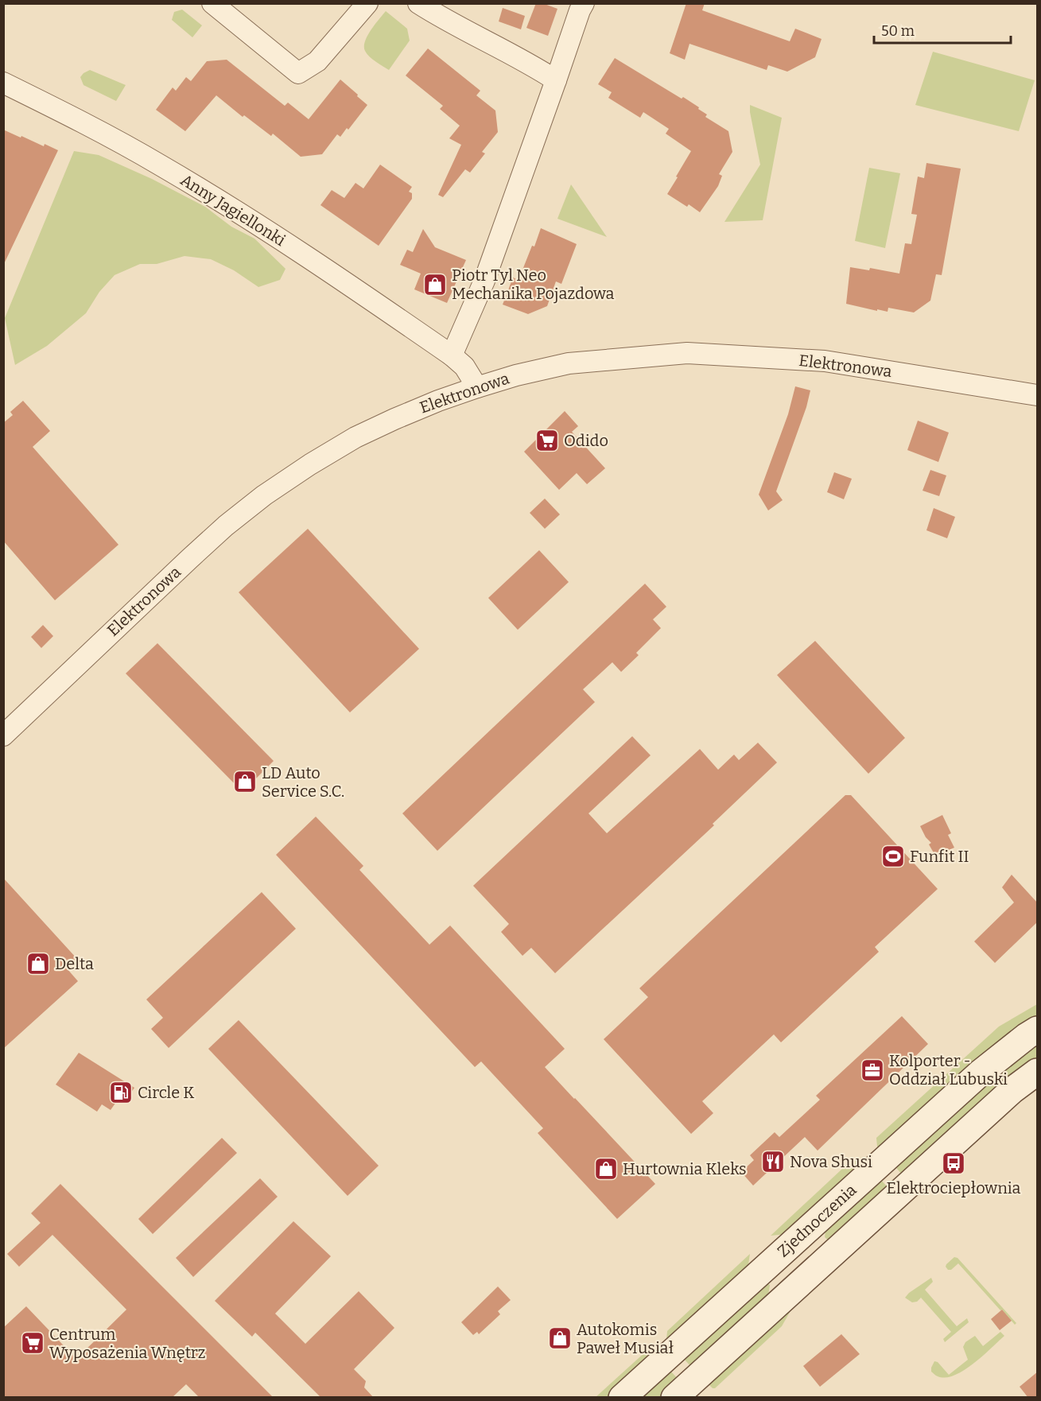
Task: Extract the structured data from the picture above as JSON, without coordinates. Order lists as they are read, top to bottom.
{
  "streets": {
    "main road": ["Zjednoczenia"],
    "street": ["Anny Jagiellonki", "Elektronowa"]
  },
  "crossings": [
    ["Anny Jagiellonki", "Elektronowa"]
  ],
  "places": {
    "shop": [
      "Piotr Tyl Neo Mechanika Pojazdowa",
      "LD Auto Service S.C.",
      "Delta",
      "Hurtownia Kleks",
      "Autokomis Paweł Musiał"
    ],
    "supermarket": ["Odido", "Centrum Wyposażenia Wnętrz"],
    "sports": ["Funfit II"],
    "office": ["Kolporter - Oddział Lubuski"],
    "fuel station": ["Circle K"],
    "restaurant": ["Nova Shusi"],
    "bus stop": ["Elektrociepłownia"]
  },
  "scale_bar": "50 m"
}
